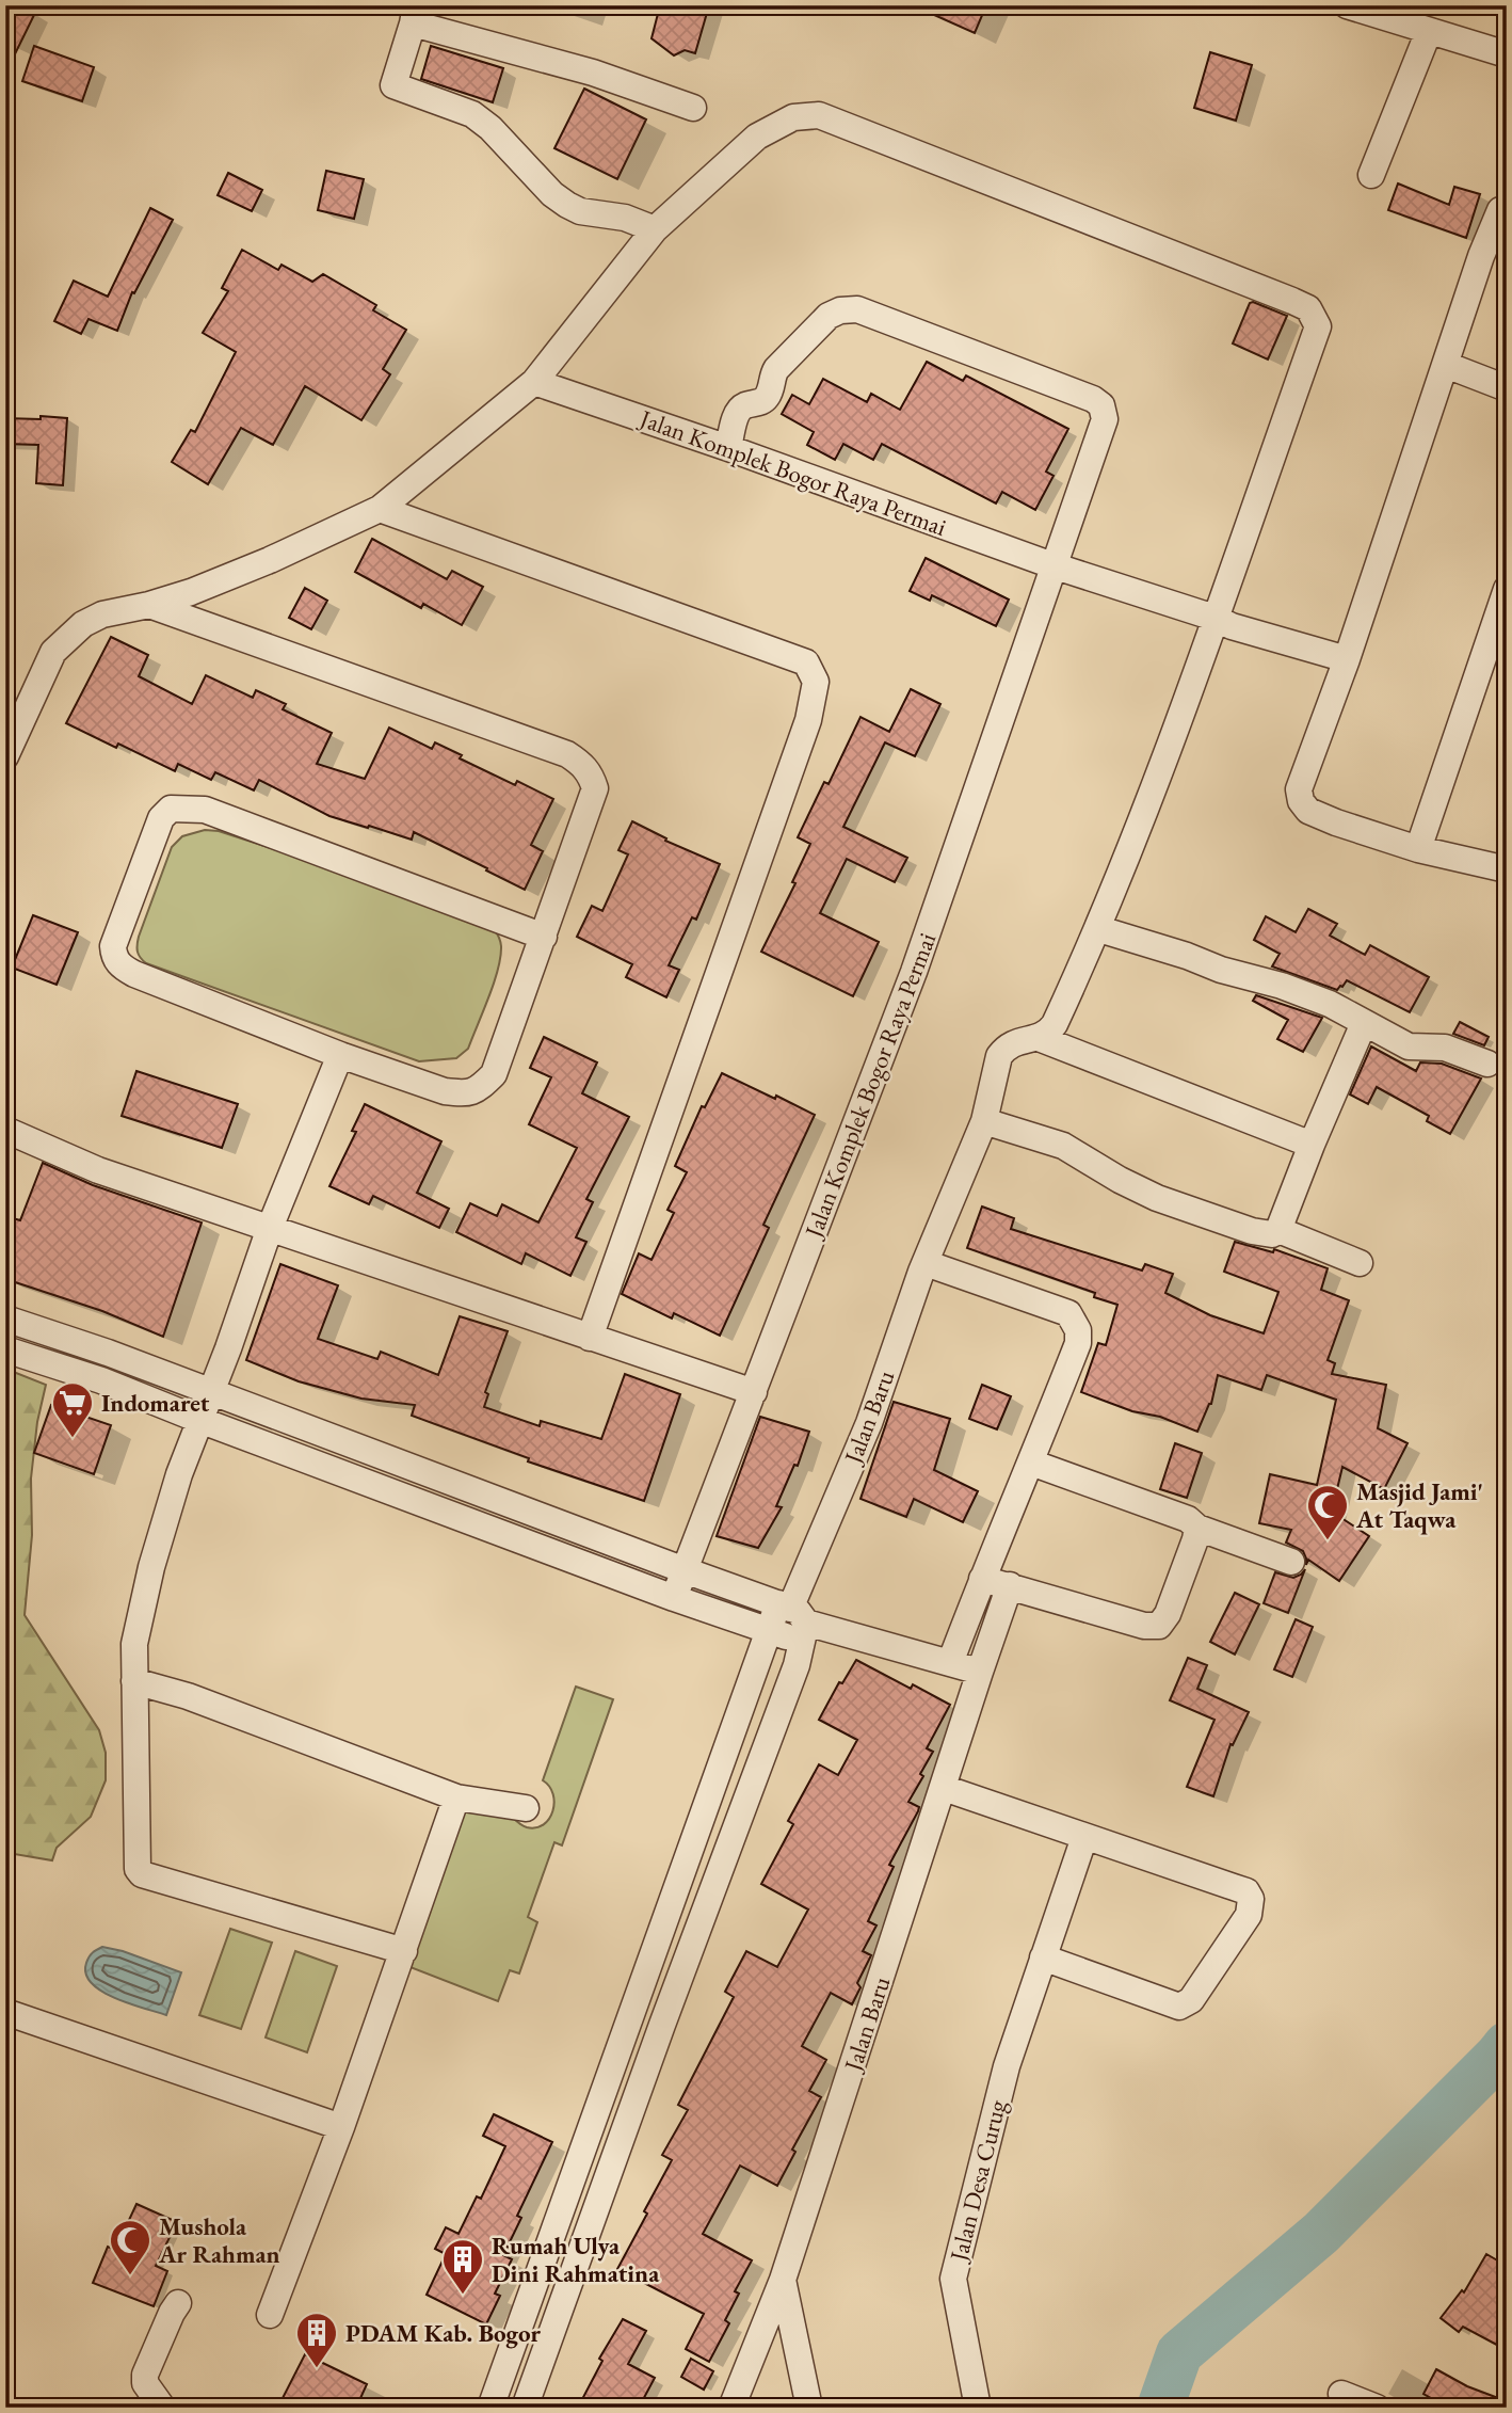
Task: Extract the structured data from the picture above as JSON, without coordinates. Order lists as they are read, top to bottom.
{
  "streets": {
    "street": ["Jalan Komplek Bogor Raya Permai", "Jalan Baru", "Jalan Desa Curug"]
  },
  "places": {
    "supermarket": ["Indomaret"],
    "mosque": ["Masjid Jami' At Taqwa", "Mushola Ar Rahman"],
    "building": ["Rumah Ulya Dini Rahmatina", "PDAM Kab. Bogor"]
  }
}
